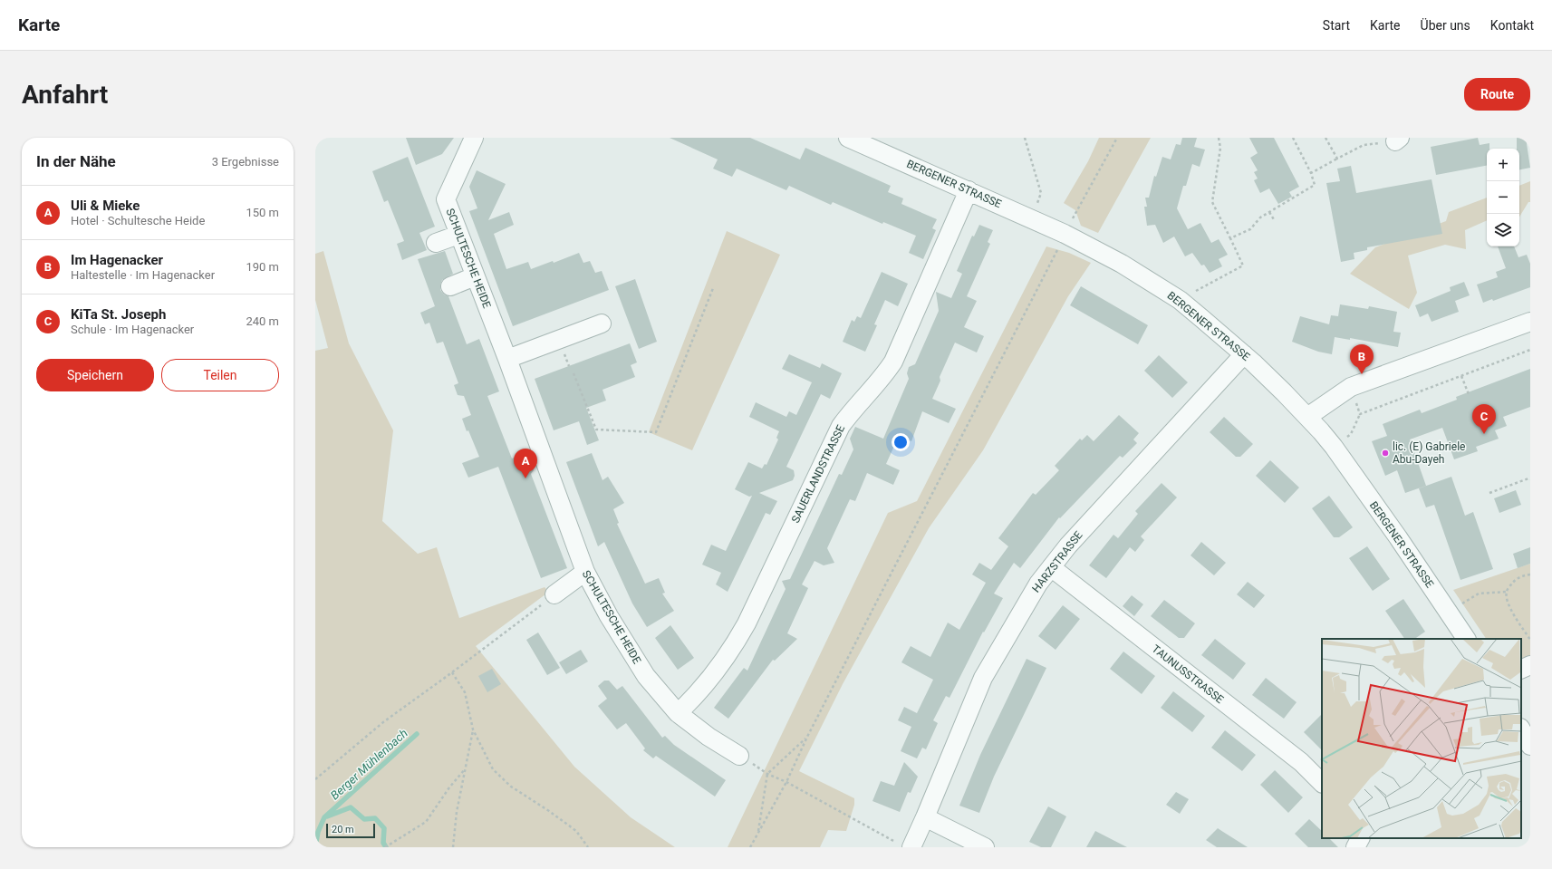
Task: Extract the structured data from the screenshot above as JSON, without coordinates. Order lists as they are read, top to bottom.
{
  "streets": {
    "street": [
      "BERGENER STRASSE",
      "SCHULTESCHE HEIDE",
      "SAUERLANDSTRASSE",
      "HARZSTRASSE",
      "TAUNUSSTRASSE"
    ]
  },
  "crossings": [
    ["BERGENER STRASSE", "SAUERLANDSTRASSE"],
    ["BERGENER STRASSE", "HARZSTRASSE"],
    ["SCHULTESCHE HEIDE", "SAUERLANDSTRASSE"],
    ["HARZSTRASSE", "TAUNUSSTRASSE"]
  ],
  "water": ["Berger Mühlenbach"],
  "places": ["lic. (E) Gabriele Abu-Dayeh"],
  "scale_bar": "20 m",
  "page": {
    "header": "Karte",
    "nav": [
      "Start",
      "Karte",
      "Über uns",
      "Kontakt"
    ],
    "buttons": [
      "Route",
      ["Speichern", "Teilen"]
    ],
    "title": "Anfahrt",
    "heading": ["In der Nähe", "3 Ergebnisse"],
    "map_buttons": ["+", "−"],
    "list": [
      {
        "mark": "A",
        "name": "Uli & Mieke",
        "note": "Hotel · Schultesche Heide",
        "value": "150 m"
      },
      {
        "mark": "B",
        "name": "Im Hagenacker",
        "note": "Haltestelle · Im Hagenacker",
        "value": "190 m"
      },
      {
        "mark": "C",
        "name": "KiTa St. Joseph",
        "note": "Schule · Im Hagenacker",
        "value": "240 m"
      }
    ],
    "pins": ["B", "C", "A"],
    "scale": "20 m"
  }
}
